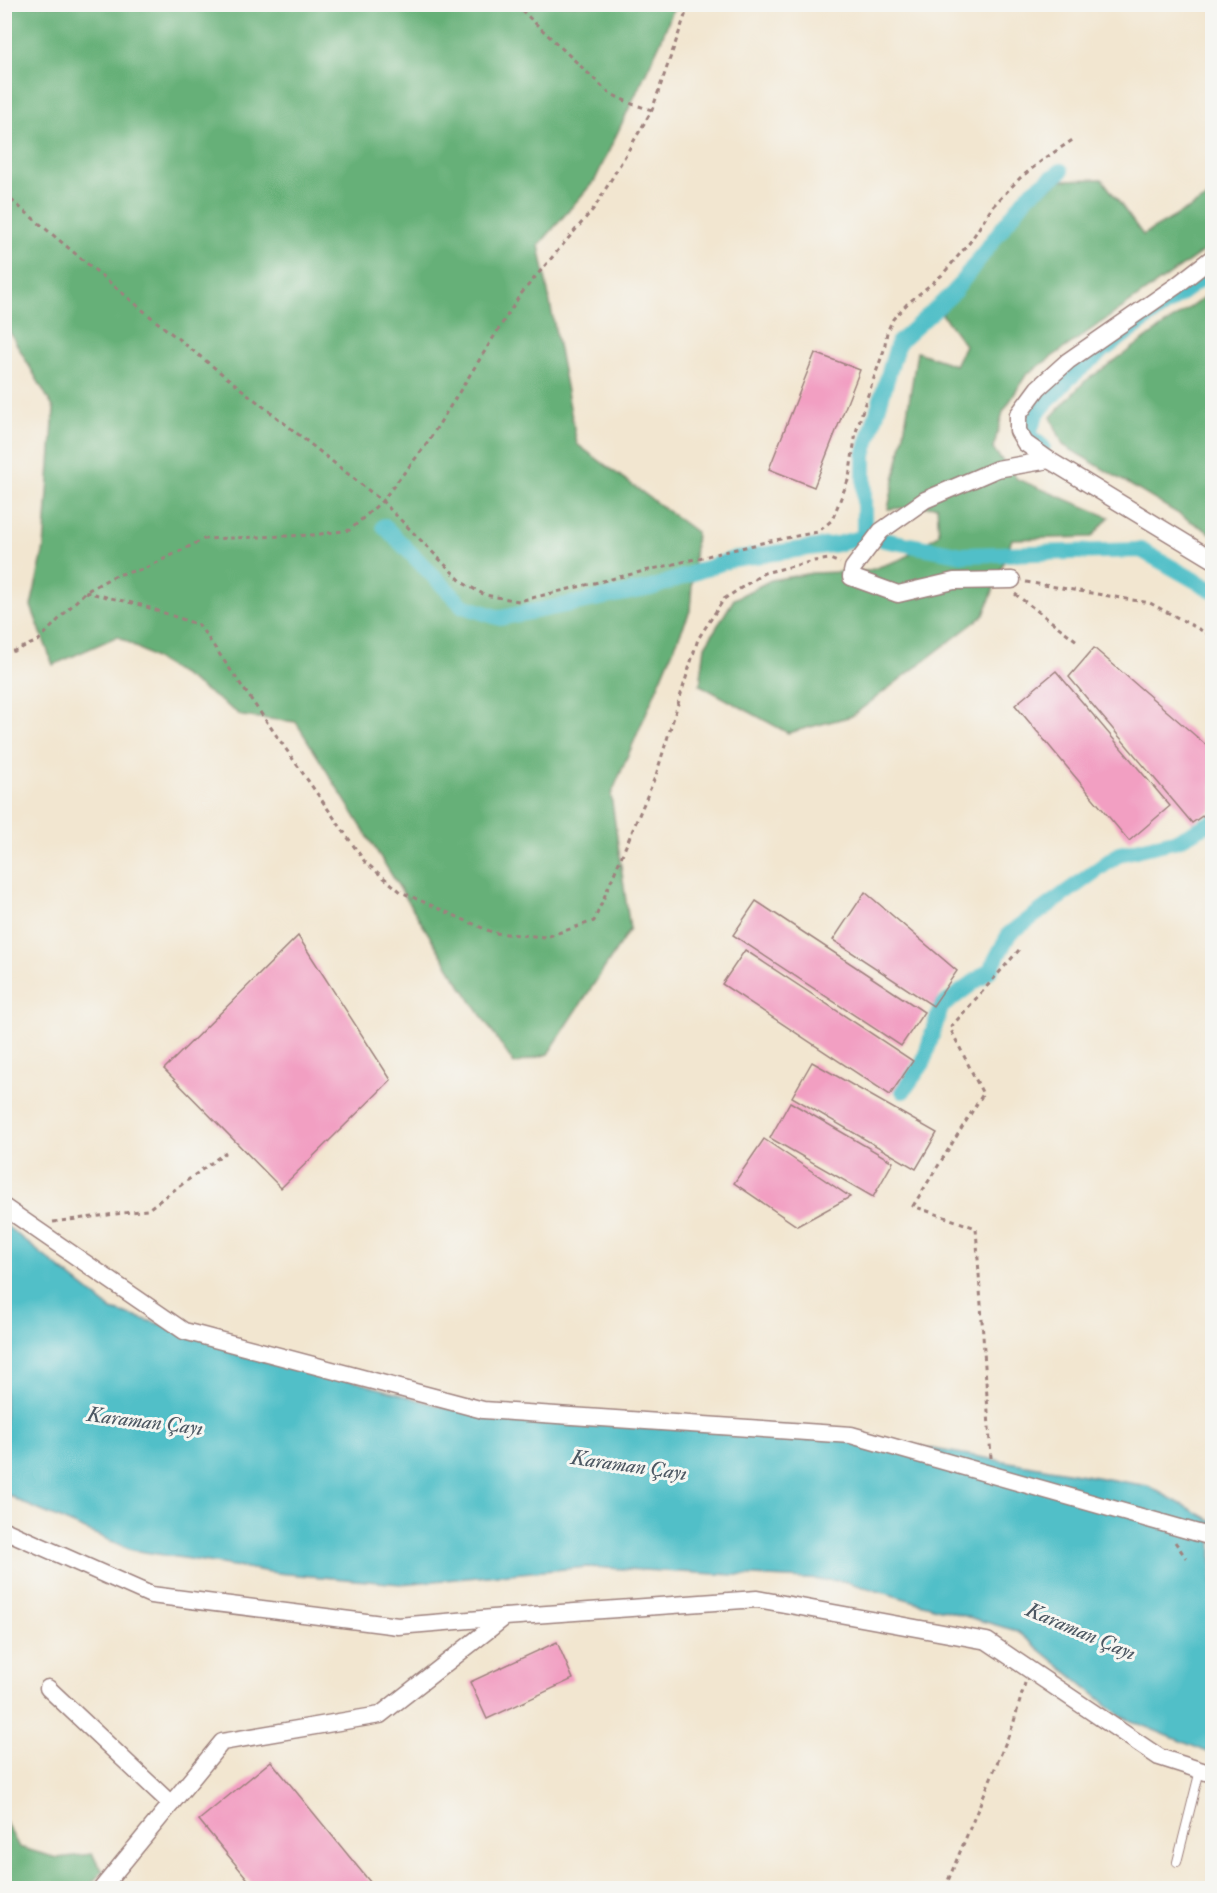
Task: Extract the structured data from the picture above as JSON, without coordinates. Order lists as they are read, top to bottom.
{
  "water": ["Karaman Çayı"]
}
